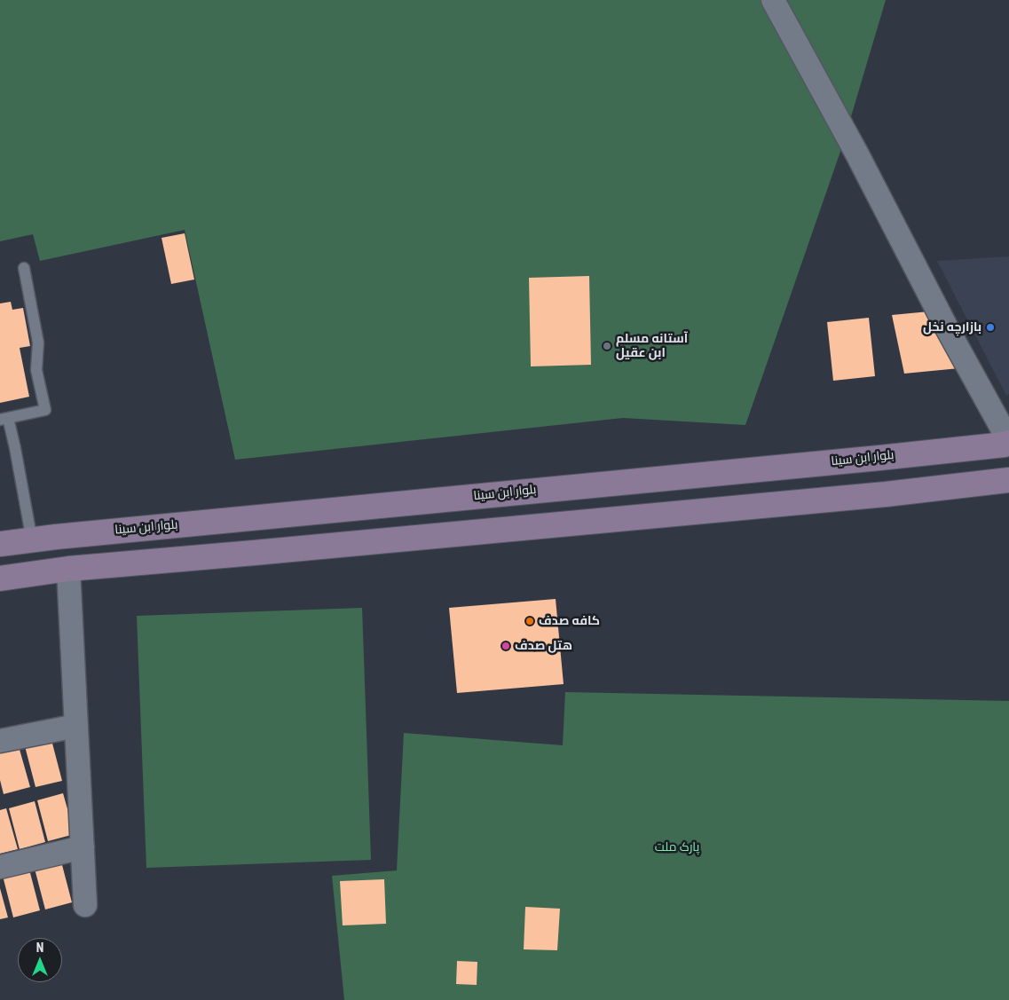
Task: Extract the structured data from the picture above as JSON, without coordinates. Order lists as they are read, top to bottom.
{
  "streets": {
    "main road": ["بلوار ابن سینا"]
  },
  "parks": ["پارک ملت"],
  "places": [
    "بازارچه نخل",
    "آستانه مسلم ابن عقیل",
    "کافه صدف",
    "هتل صدف"
  ],
  "north": "top"
}
